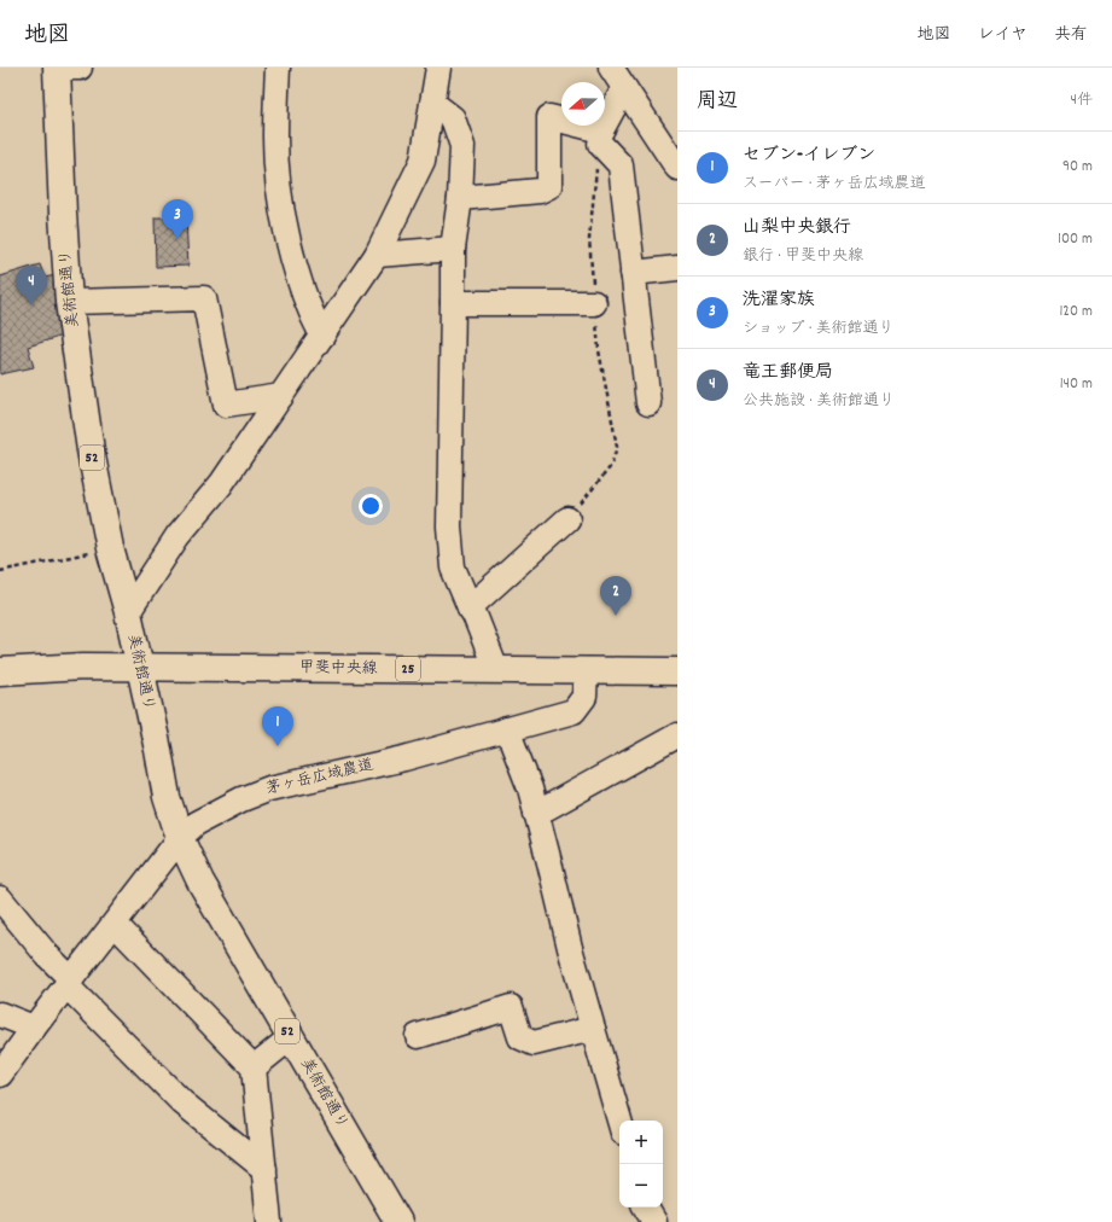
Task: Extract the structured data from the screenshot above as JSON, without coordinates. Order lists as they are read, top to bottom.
{
  "streets": {
    "main road": [
      "美術館通り",
      "52",
      "甲斐中央線",
      "25"
    ],
    "street": ["茅ヶ岳広域農道"]
  },
  "crossings": [
    ["美術館通り", "甲斐中央線"],
    ["美術館通り", "茅ヶ岳広域農道"],
    ["甲斐中央線", "茅ヶ岳広域農道"]
  ],
  "north": "left",
  "page": {
    "header": "地図",
    "nav": ["地図", "レイヤ", "共有"],
    "heading": ["周辺", "4件"],
    "list": [
      {
        "mark": "1",
        "name": "セブン-イレブン",
        "note": "スーパー · 茅ヶ岳広域農道",
        "value": "90 m"
      },
      {
        "mark": "2",
        "name": "山梨中央銀行",
        "note": "銀行 · 甲斐中央線",
        "value": "100 m"
      },
      {
        "mark": "3",
        "name": "洗濯家族",
        "note": "ショップ · 美術館通り",
        "value": "120 m"
      },
      {
        "mark": "4",
        "name": "竜王郵便局",
        "note": "公共施設 · 美術館通り",
        "value": "140 m"
      }
    ],
    "pins": [
      "3",
      "4",
      "2",
      "1"
    ],
    "map_buttons": ["+", "−"]
  }
}
